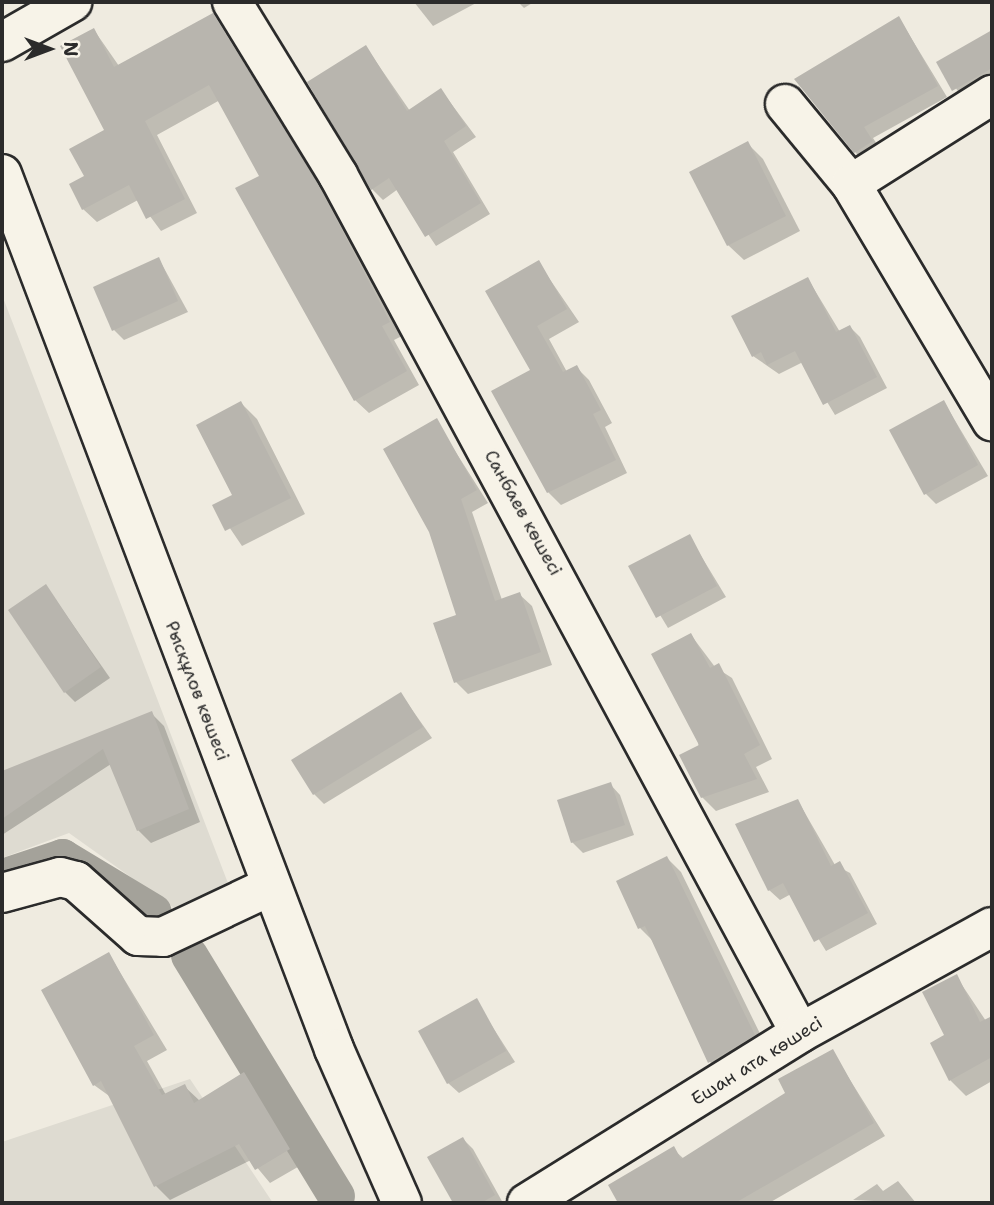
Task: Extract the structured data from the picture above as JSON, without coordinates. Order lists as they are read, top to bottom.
{
  "streets": {
    "street": ["Санбаев көшесі", "Рысқұлов көшесі", "Ешан ата көшесі"]
  },
  "crossings": [
    ["Санбаев көшесі", "Ешан ата көшесі"]
  ],
  "north": "right"
}
